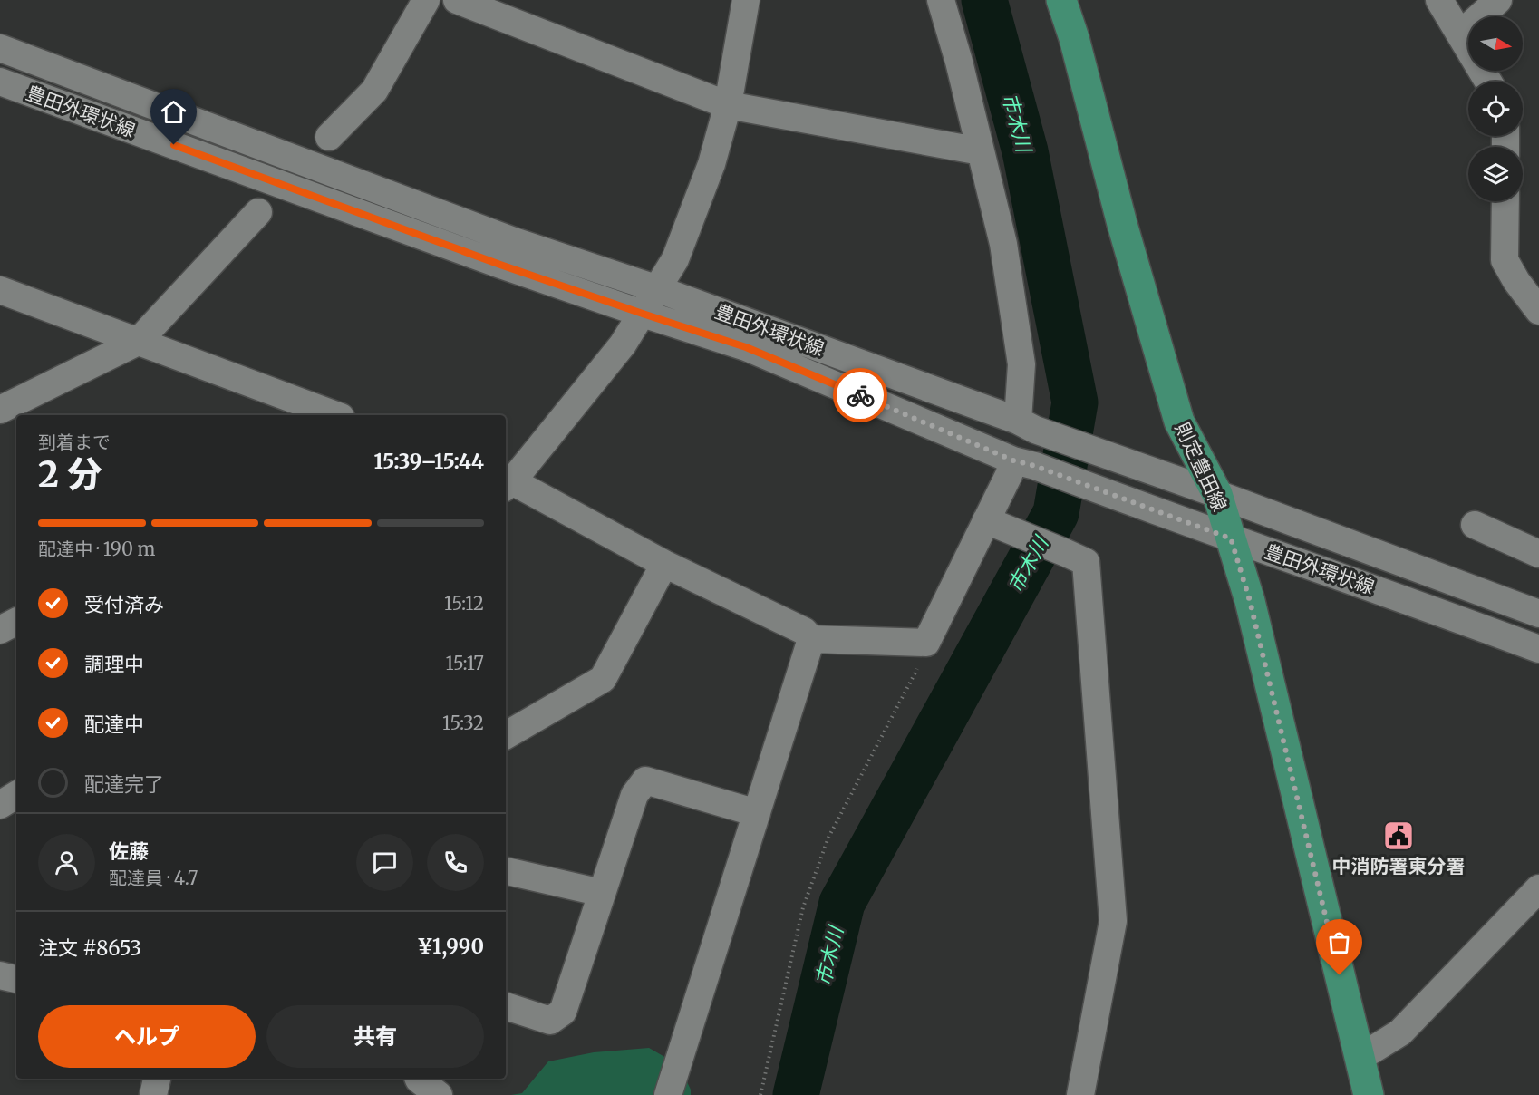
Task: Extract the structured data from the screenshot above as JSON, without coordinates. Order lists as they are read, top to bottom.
{
  "streets": {
    "main road": ["則定豊田線"],
    "street": ["豊田外環状線"]
  },
  "crossings": [
    ["豊田外環状線", "則定豊田線"]
  ],
  "water": ["市木川"],
  "places": {
    "public building": ["中消防署東分署"]
  },
  "north": "right",
  "page": {
    "heading": ["2 分", "到着まで", "15:39–15:44"],
    "panel": [
      "佐藤",
      "配達員 · 4.7",
      "注文 #8653",
      "¥1,990"
    ],
    "bar": "配達中 · 190 m",
    "list": [
      ["受付済み", "15:12"],
      ["調理中", "15:17"],
      ["配達中", "15:32"],
      "配達完了"
    ],
    "buttons": ["ヘルプ", "共有"]
  }
}
